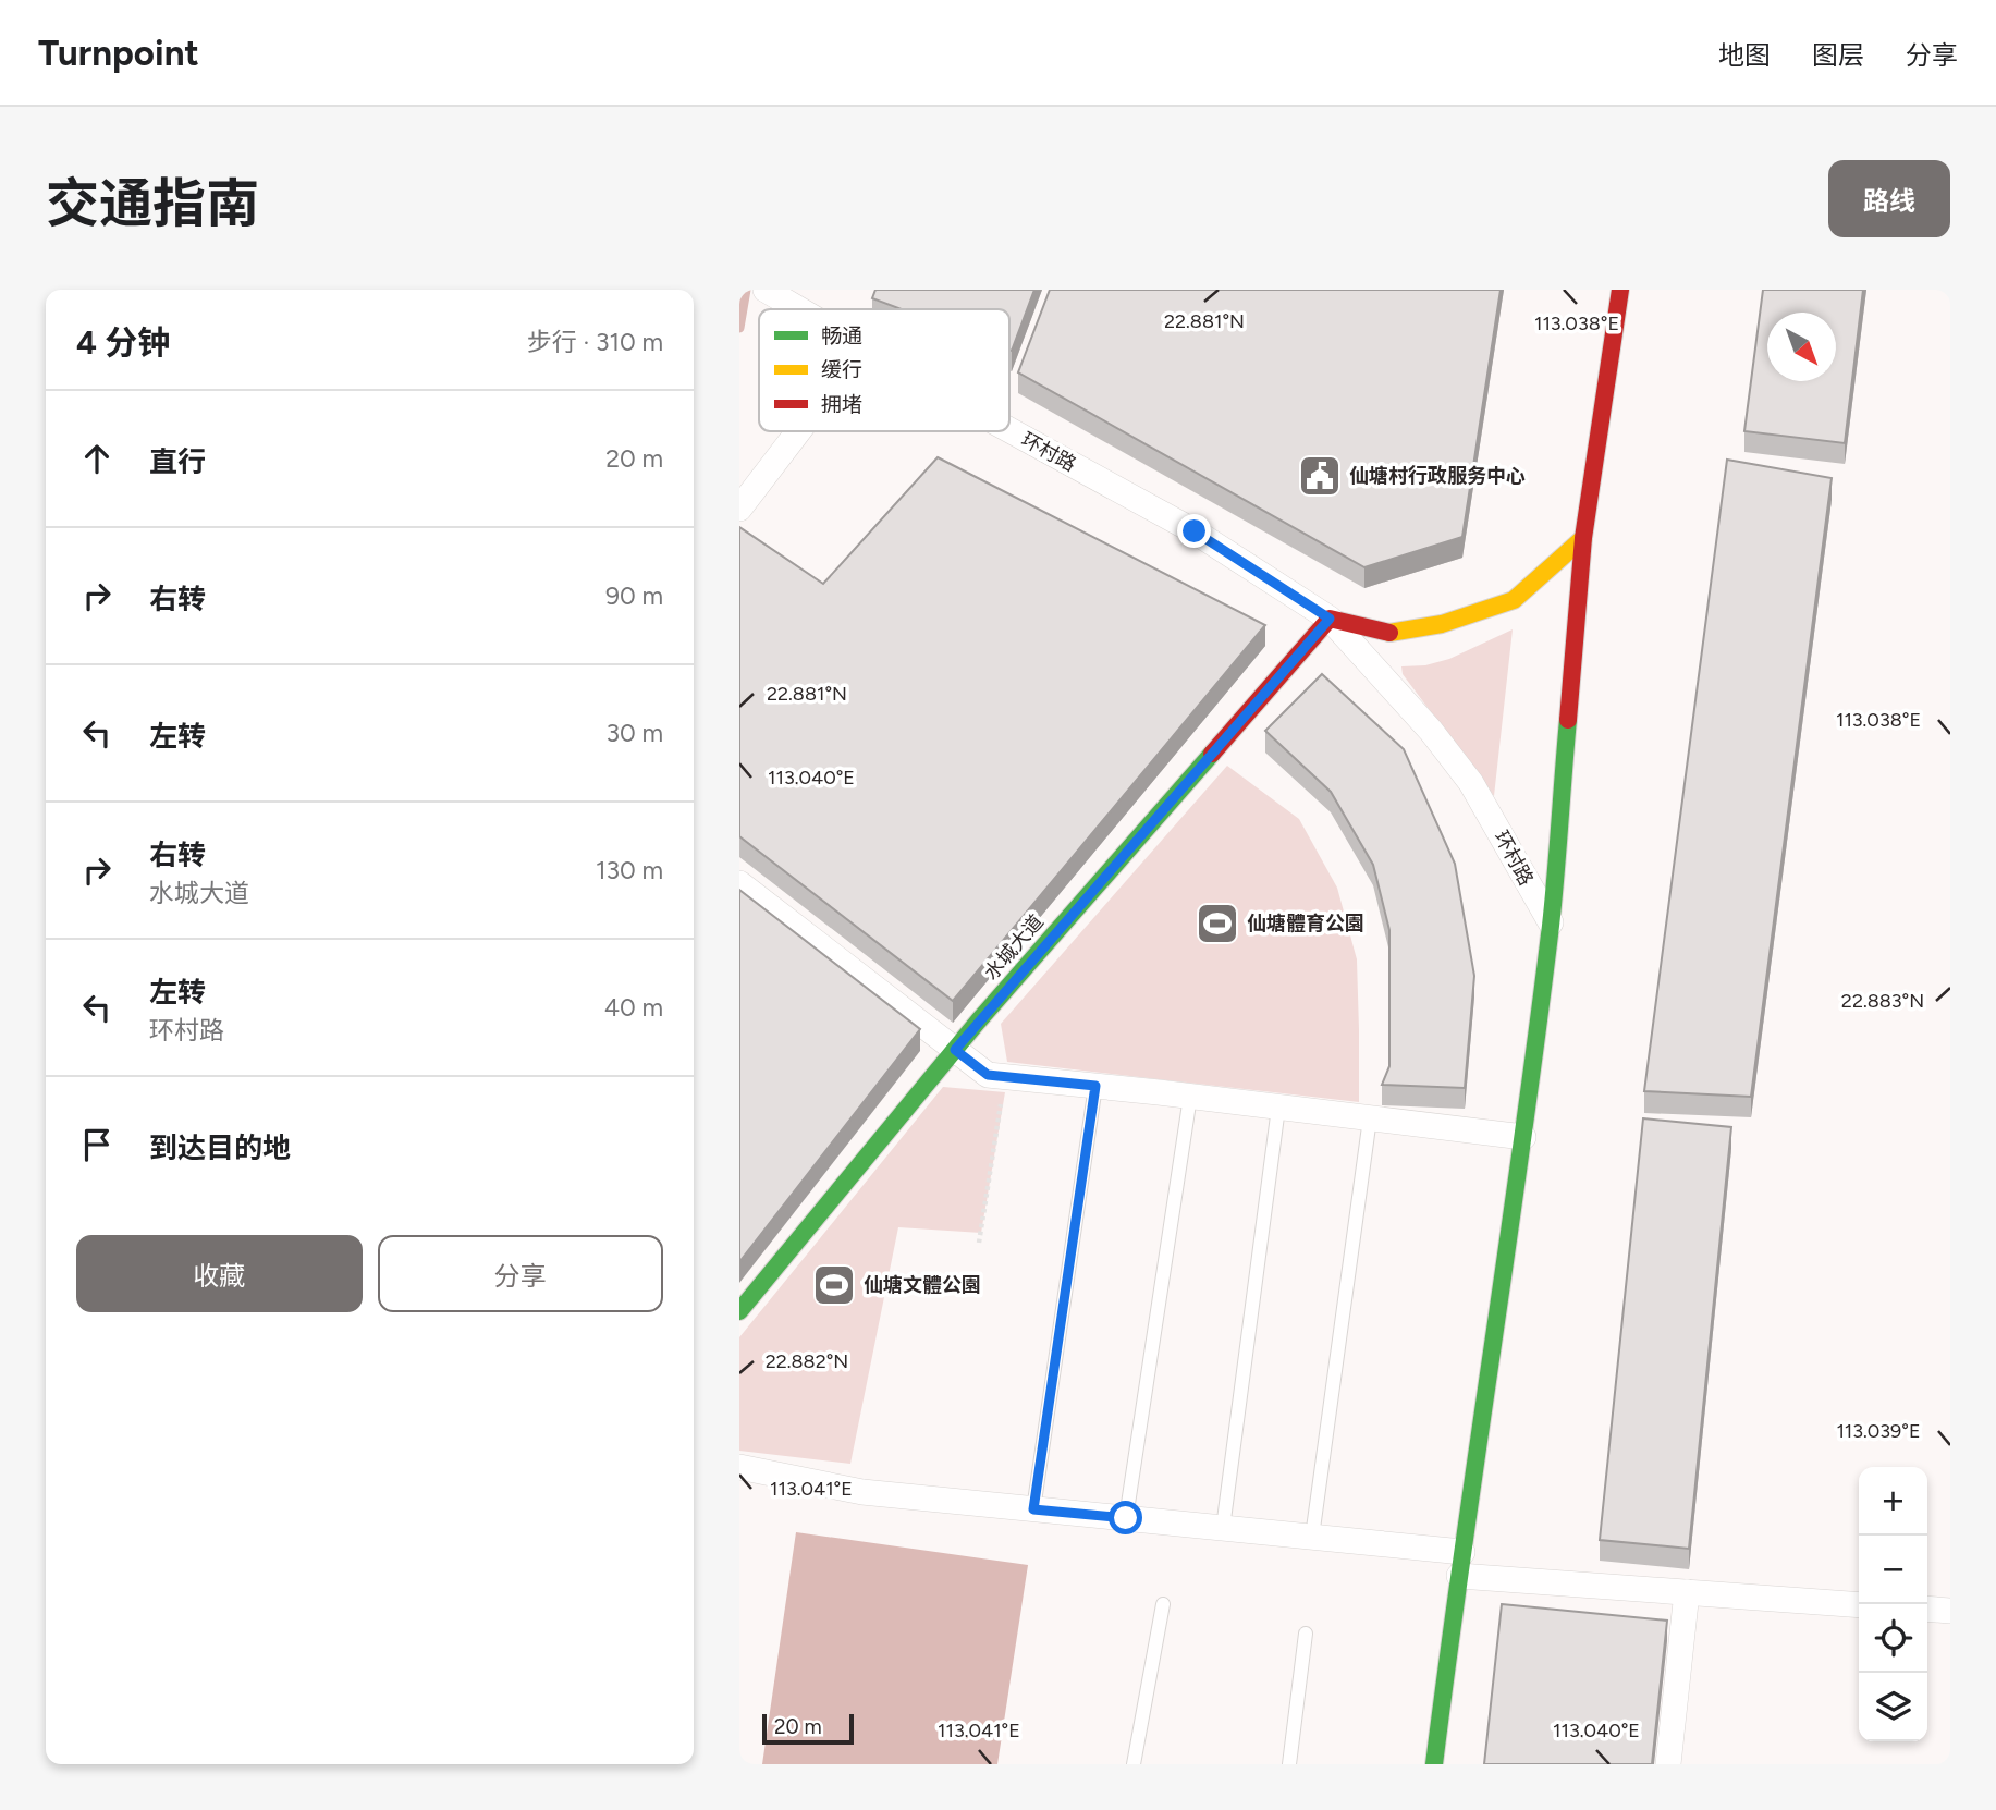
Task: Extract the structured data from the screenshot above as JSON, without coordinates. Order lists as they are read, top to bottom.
{
  "streets": {
    "street": ["环村路", "水城大道"]
  },
  "crossings": [
    ["环村路", "水城大道"]
  ],
  "places": {
    "public building": ["仙塘村行政服务中心"],
    "sports": ["仙塘體育公園", "仙塘文體公園"]
  },
  "legend": ["畅通", "缓行", "拥堵"],
  "scale_bar": "20 m",
  "north": "bottom right",
  "page": {
    "header": "Turnpoint",
    "nav": ["地图", "图层", "分享"],
    "title": "交通指南",
    "buttons": [
      "路线",
      ["收藏", "分享"]
    ],
    "heading": ["4 分钟", "步行 · 310 m"],
    "list": [
      ["直行", "20 m"],
      ["右转", "90 m"],
      ["左转", "30 m"],
      ["右转", "水城大道", "130 m"],
      ["左转", "环村路", "40 m"],
      "到达目的地"
    ],
    "map_buttons": ["+", "−"],
    "scale": "20 m"
  },
  "coordinates": [
    "22.881°N",
    "113.038°E",
    "113.040°E",
    "22.883°N",
    "22.882°N",
    "113.039°E",
    "113.041°E"
  ]
}
